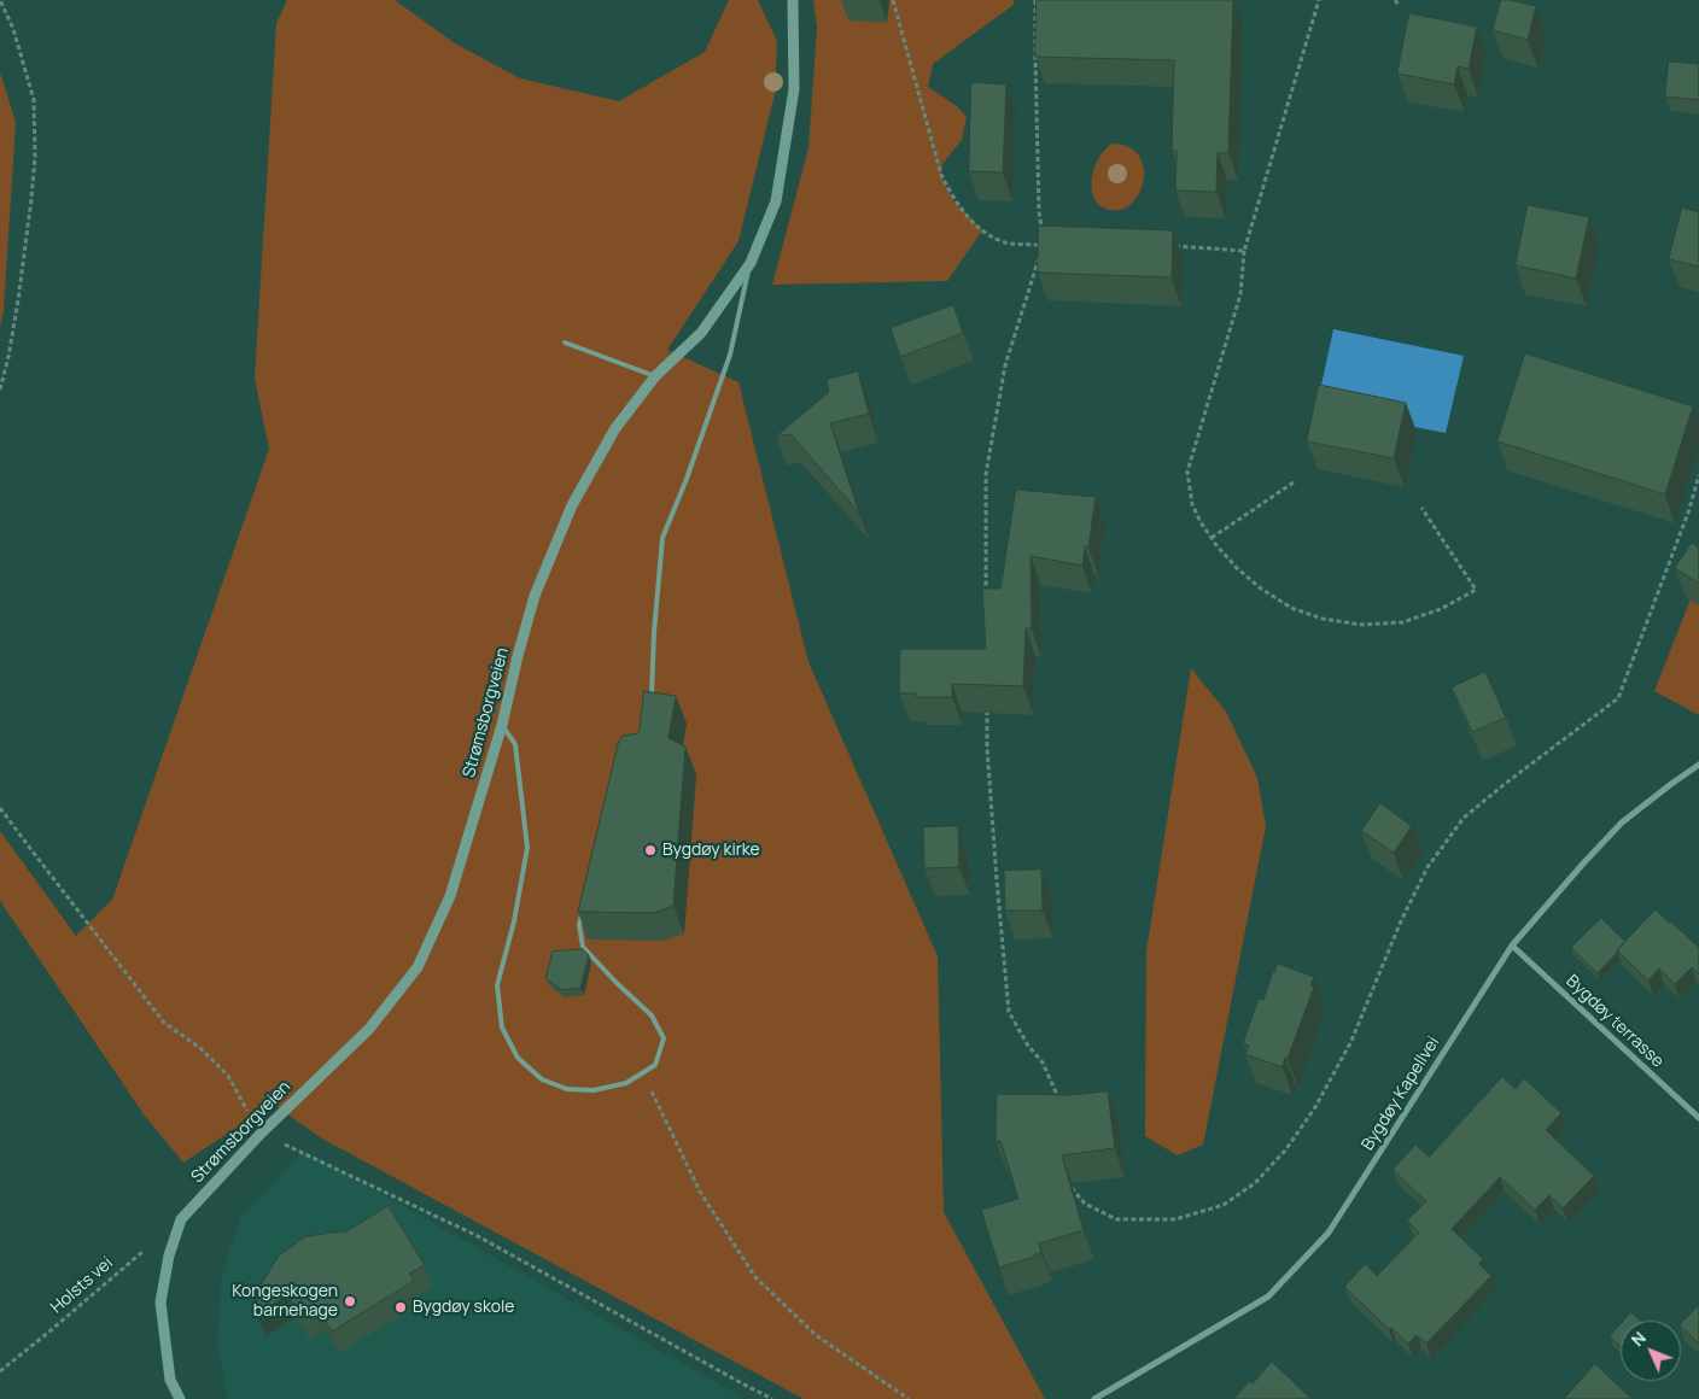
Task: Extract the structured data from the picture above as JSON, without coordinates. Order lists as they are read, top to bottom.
{
  "streets": {
    "street": ["Strømsborgveien", "Bygdøy terrasse", "Bygdøy Kapellvei"],
    "path": ["Holsts vei"]
  },
  "crossings": [
    ["Bygdøy terrasse", "Bygdøy Kapellvei"]
  ],
  "places": ["Bygdøy kirke", "Kongeskogen barnehage", "Bygdøy skole"],
  "north": "top left"
}
